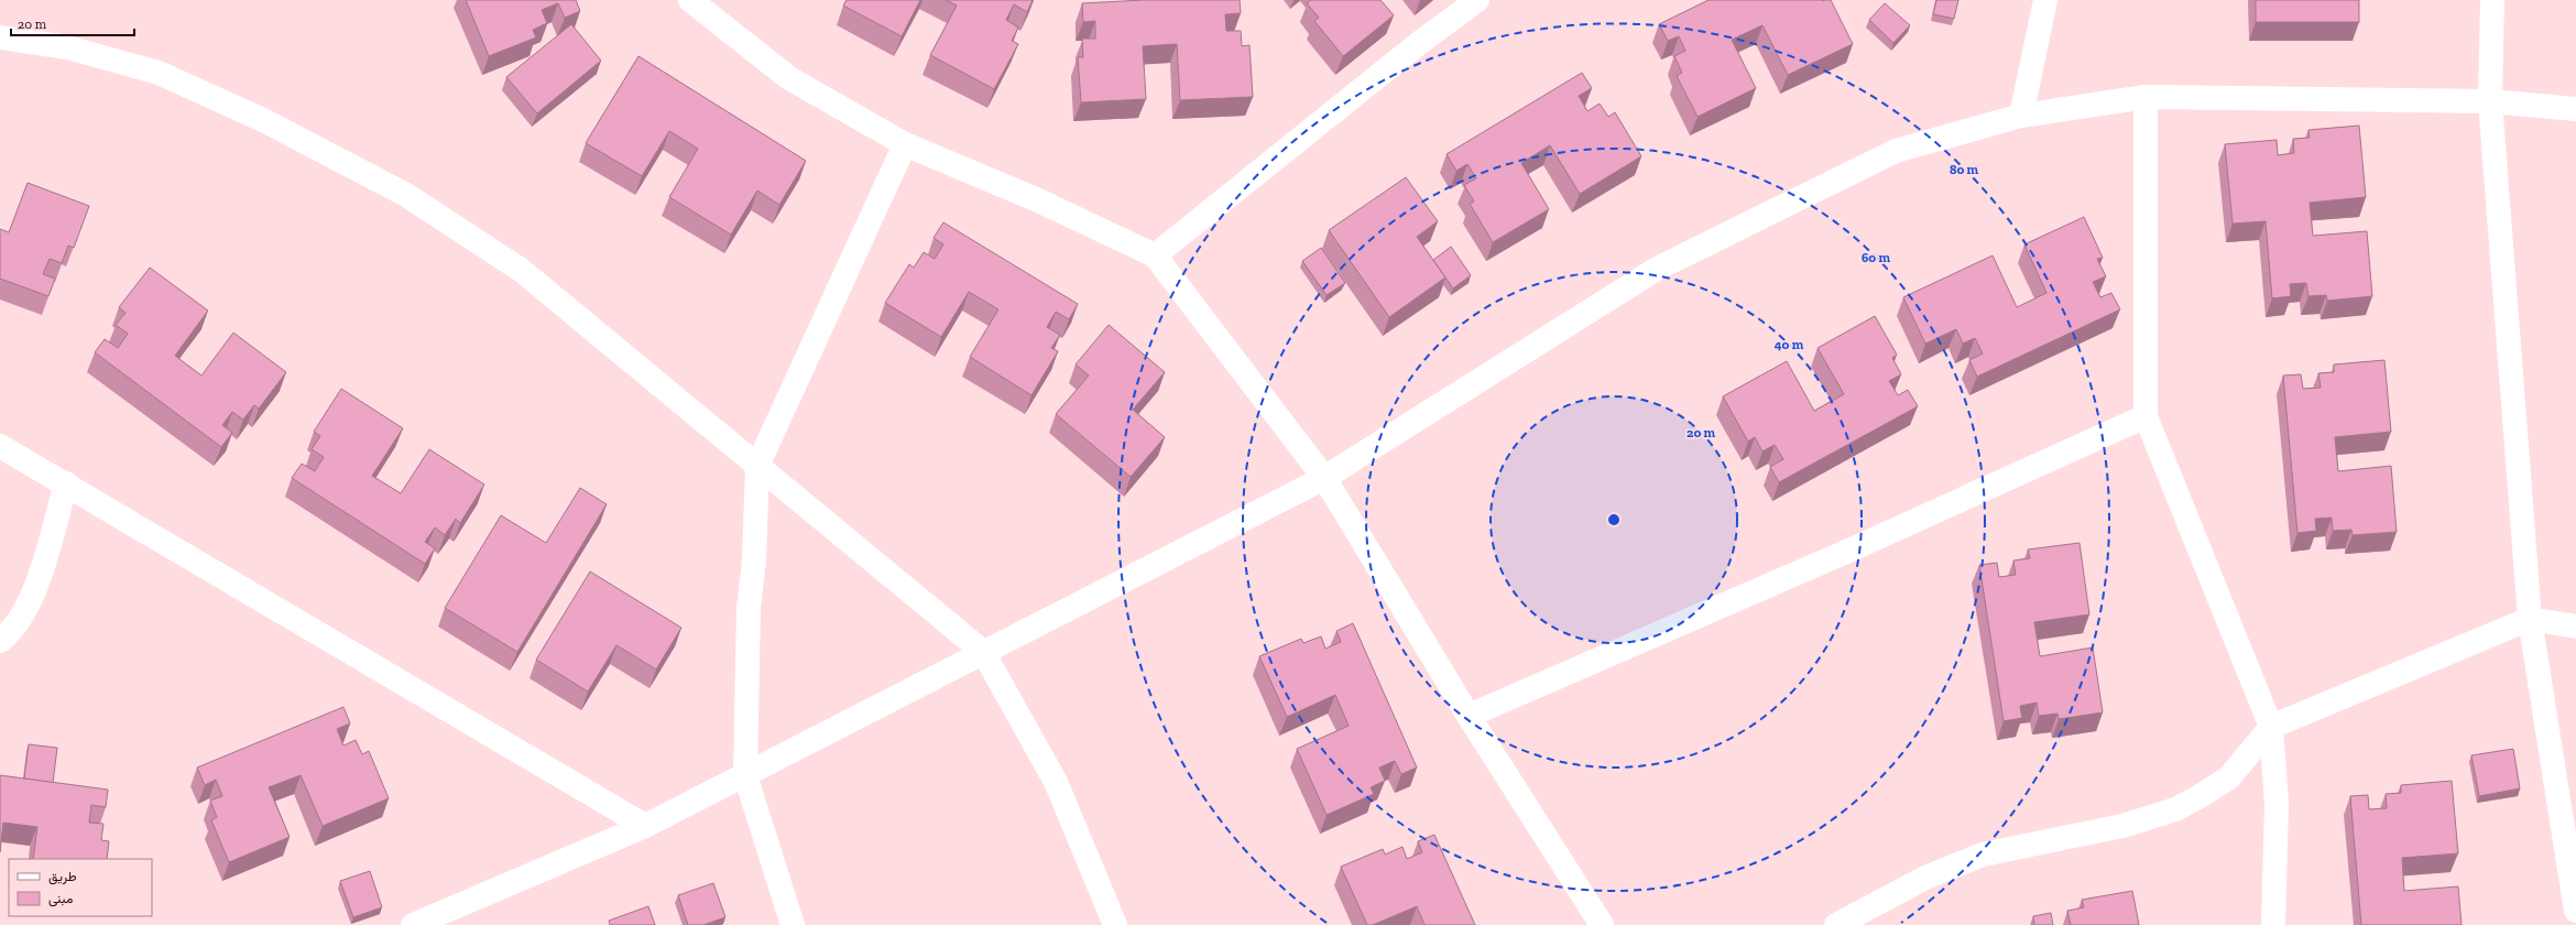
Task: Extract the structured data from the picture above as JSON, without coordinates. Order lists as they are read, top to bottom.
{
  "legend": ["طريق", "مبنى"],
  "scale_bar": "20 m",
  "rings": [
    "80 m",
    "60 m",
    "40 m",
    "20 m"
  ]
}
